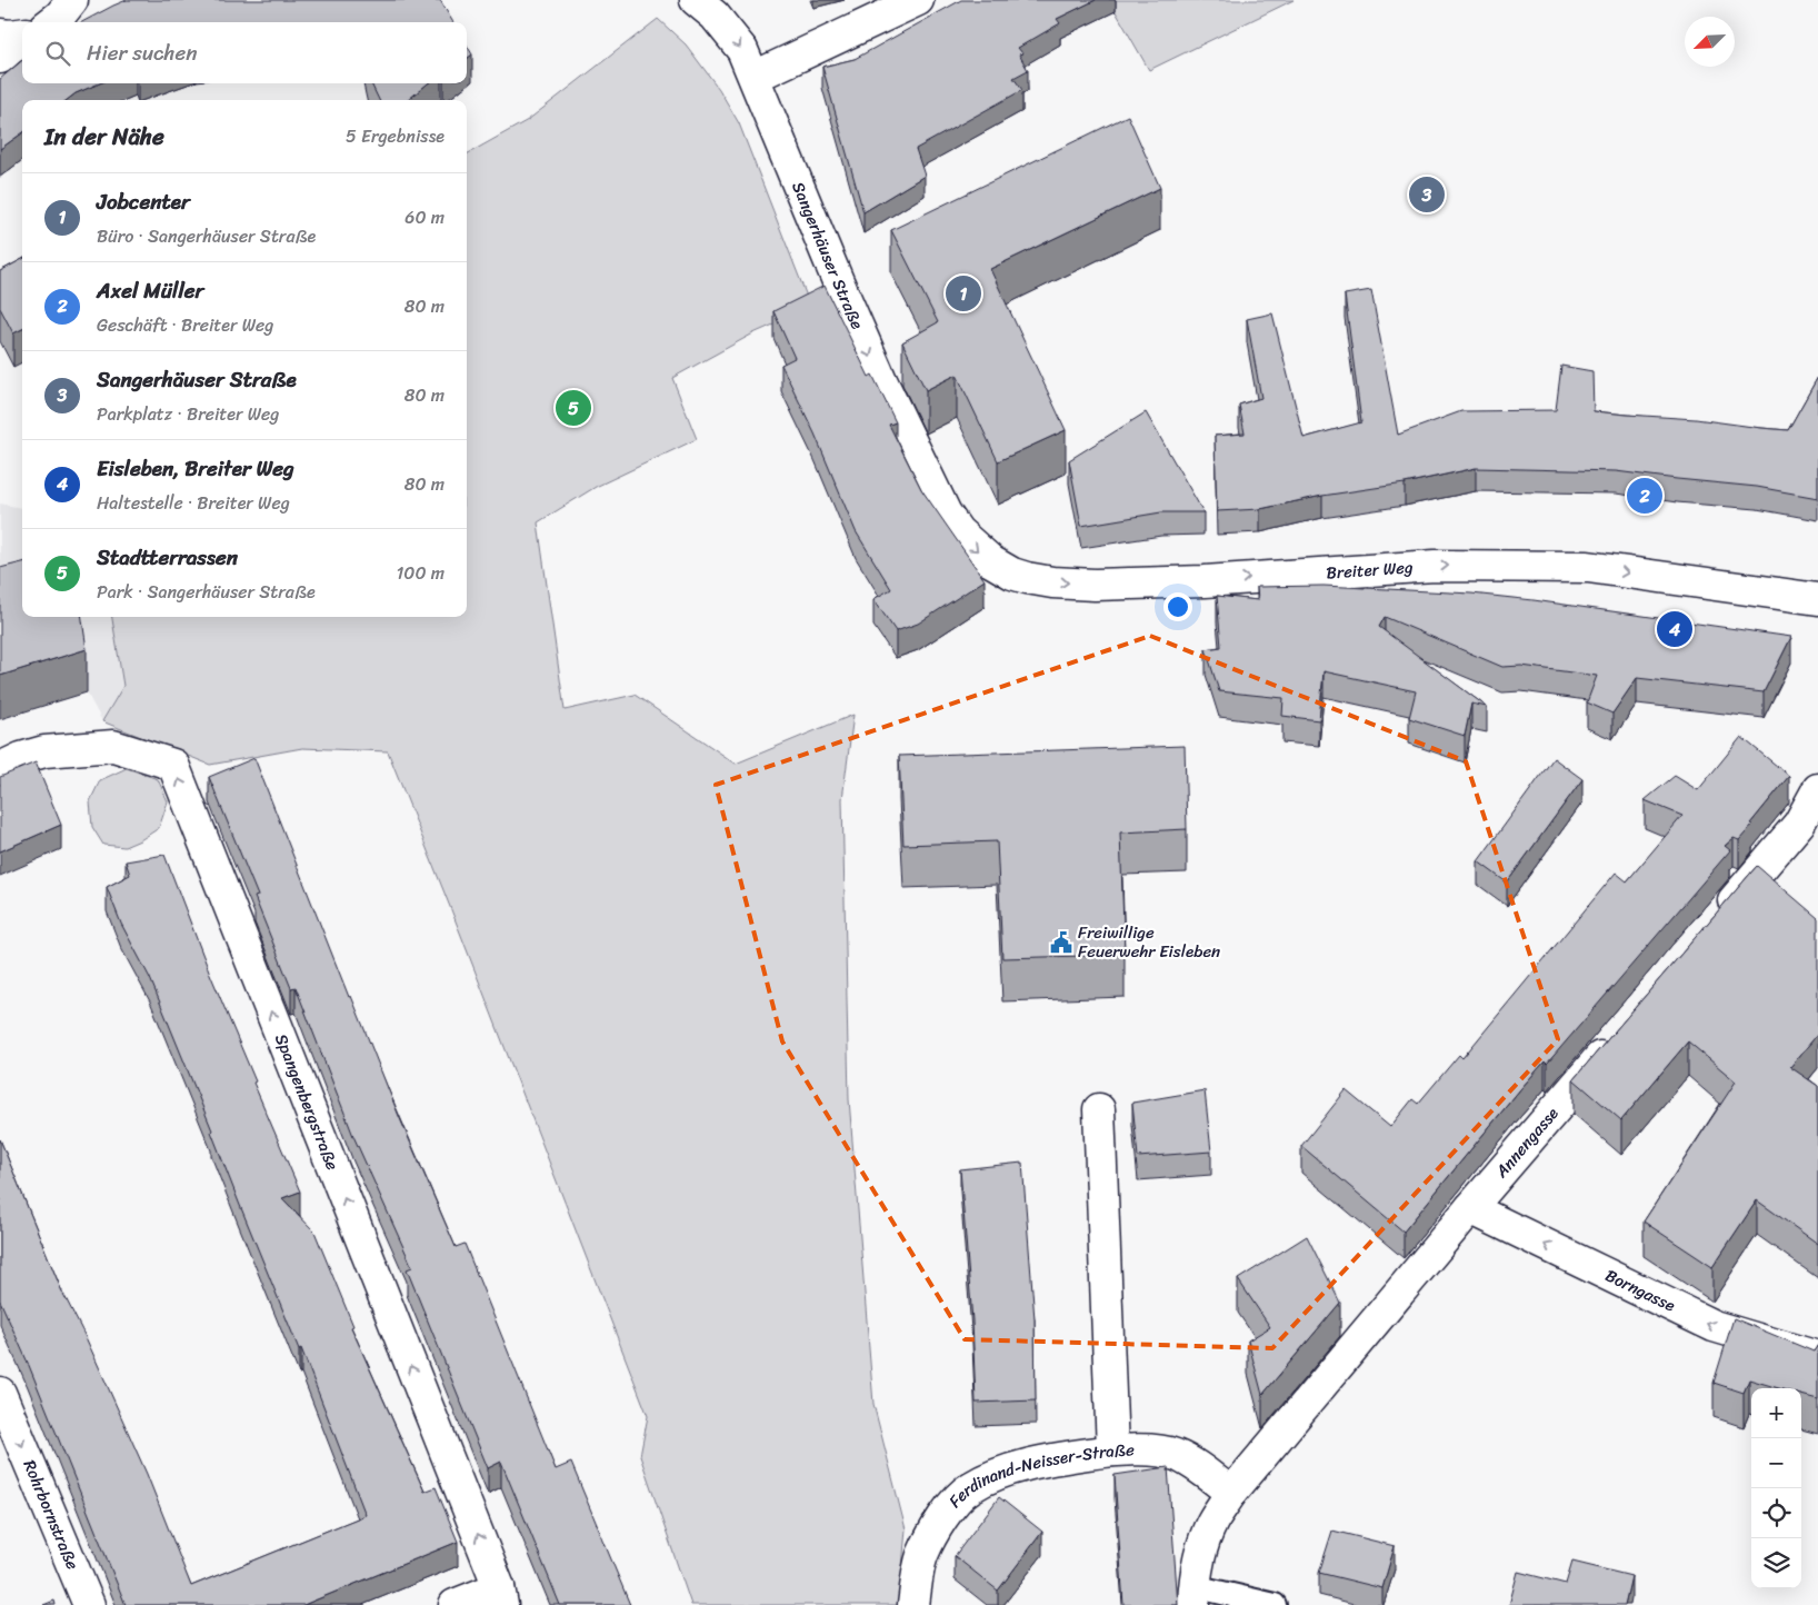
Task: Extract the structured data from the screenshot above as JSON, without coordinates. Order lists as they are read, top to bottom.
{
  "streets": {
    "street": [
      "Sangerhäuser Straße",
      "Breiter Weg",
      "Spangenbergstraße",
      "Annengasse",
      "Borngasse",
      "Ferdinand-Neisser-Straße",
      "Rohrbornstraße"
    ]
  },
  "crossings": [
    ["Sangerhäuser Straße", "Breiter Weg"],
    ["Annengasse", "Borngasse"],
    ["Annengasse", "Ferdinand-Neisser-Straße"]
  ],
  "one_way": [
    "Sangerhäuser Straße",
    "Breiter Weg",
    "Spangenbergstraße",
    "Borngasse",
    "Rohrbornstraße"
  ],
  "places": {
    "public building": ["Freiwillige Feuerwehr Eisleben"]
  },
  "north": "bottom left",
  "page": {
    "search": "Hier suchen",
    "heading": ["In der Nähe", "5 Ergebnisse"],
    "list": [
      {
        "mark": "1",
        "name": "Jobcenter",
        "note": "Büro · Sangerhäuser Straße",
        "value": "60 m"
      },
      {
        "mark": "2",
        "name": "Axel Müller",
        "note": "Geschäft · Breiter Weg",
        "value": "80 m"
      },
      {
        "mark": "3",
        "name": "Sangerhäuser Straße",
        "note": "Parkplatz · Breiter Weg",
        "value": "80 m"
      },
      {
        "mark": "4",
        "name": "Eisleben, Breiter Weg",
        "note": "Haltestelle · Breiter Weg",
        "value": "80 m"
      },
      {
        "mark": "5",
        "name": "Stadtterrassen",
        "note": "Park · Sangerhäuser Straße",
        "value": "100 m"
      }
    ],
    "pins": [
      "3",
      "1",
      "5",
      "2",
      "4"
    ],
    "map_buttons": ["+", "−"]
  }
}
